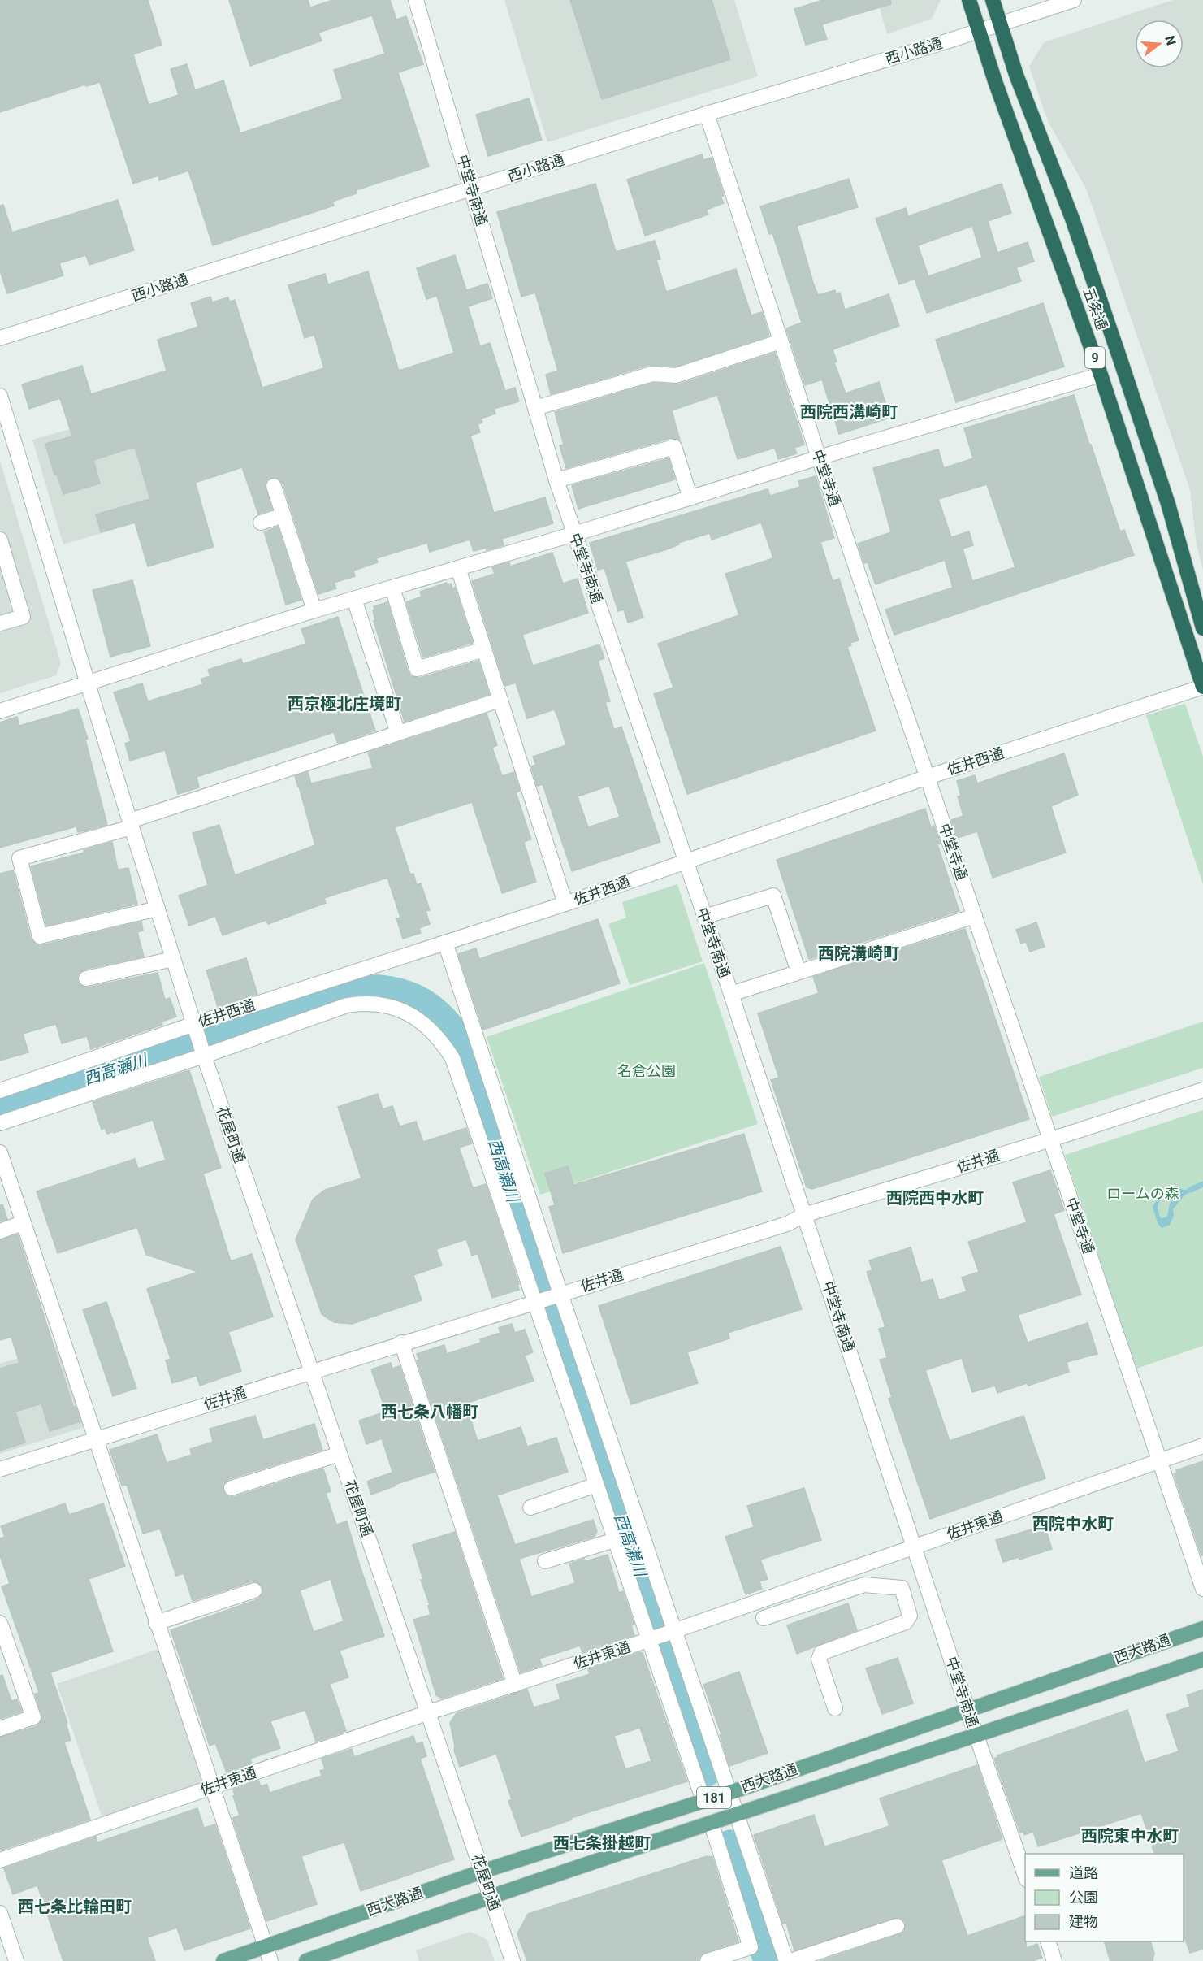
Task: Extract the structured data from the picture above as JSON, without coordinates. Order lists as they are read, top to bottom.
{
  "streets": {
    "highway": ["五条通", "9"],
    "main road": ["西大路通", "181"],
    "street": [
      "西小路通",
      "中堂寺南通",
      "中堂寺通",
      "佐井西通",
      "花屋町通",
      "佐井通",
      "佐井東通"
    ]
  },
  "crossings": [
    ["西小路通", "中堂寺南通"],
    ["西小路通", "五条通"],
    ["西小路通", "中堂寺通"],
    ["中堂寺南通", "佐井西通"],
    ["中堂寺南通", "佐井通"],
    ["中堂寺南通", "佐井東通"],
    ["中堂寺南通", "西大路通"],
    ["五条通", "佐井西通"],
    ["中堂寺通", "佐井西通"],
    ["中堂寺通", "佐井通"],
    ["中堂寺通", "佐井東通"],
    ["佐井西通", "花屋町通"],
    ["花屋町通", "佐井通"],
    ["花屋町通", "佐井東通"],
    ["花屋町通", "西大路通"]
  ],
  "districts": [
    "西院西溝崎町",
    "西京極北庄境町",
    "西院溝崎町",
    "西院西中水町",
    "西七条八幡町",
    "西院中水町",
    "西院東中水町",
    "西七条掛越町",
    "西七条比輪田町"
  ],
  "water": ["西高瀬川"],
  "parks": ["名倉公園", "ロームの森"],
  "legend": ["道路", "公園", "建物"],
  "north": "right"
}
